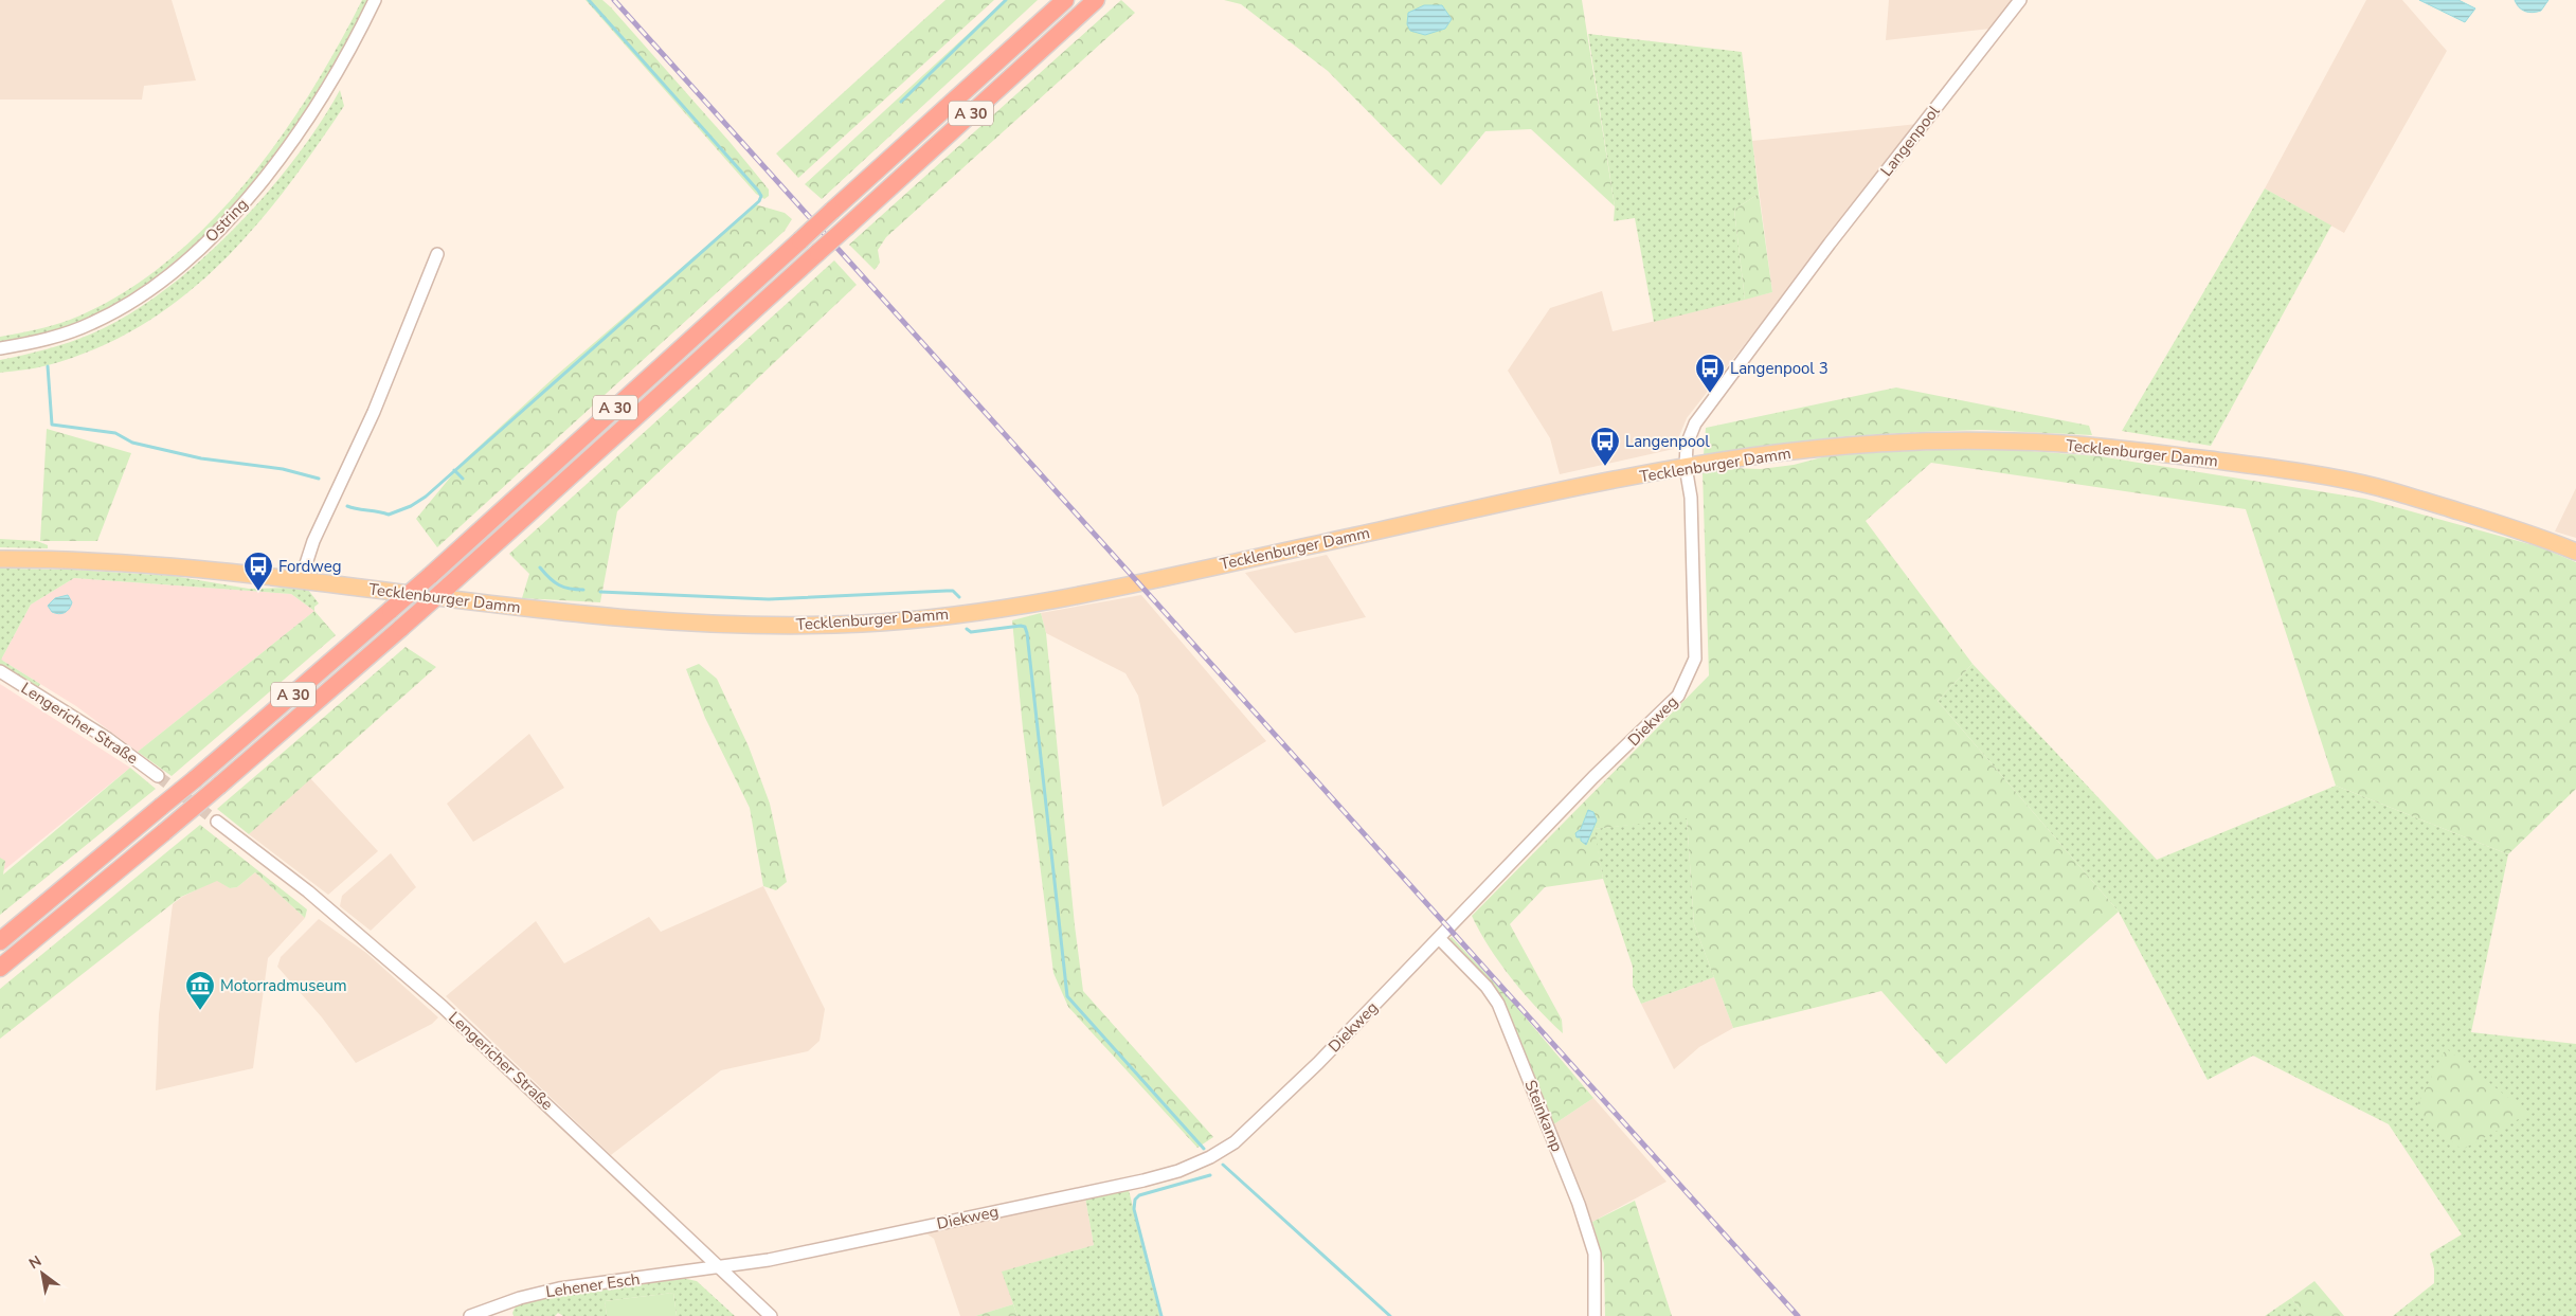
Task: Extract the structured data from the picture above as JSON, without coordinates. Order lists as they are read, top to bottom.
{
  "streets": {
    "highway": ["A 30"],
    "main road": ["Tecklenburger Damm"],
    "street": [
      "Langenpool",
      "Ostring",
      "Diekweg",
      "Lengericher Straße",
      "Steinkamp",
      "Lehener Esch"
    ]
  },
  "crossings": [
    ["Langenpool", "Tecklenburger Damm"],
    ["Langenpool", "Diekweg"],
    ["Tecklenburger Damm", "Diekweg"],
    ["Diekweg", "Lengericher Straße"],
    ["Diekweg", "Steinkamp"],
    ["Diekweg", "Lehener Esch"],
    ["Lengericher Straße", "Lehener Esch"]
  ],
  "places": {
    "bus stop": ["Langenpool 3", "Langenpool", "Fordweg"],
    "museum": ["Motorradmuseum"]
  },
  "north": "top left"
}
